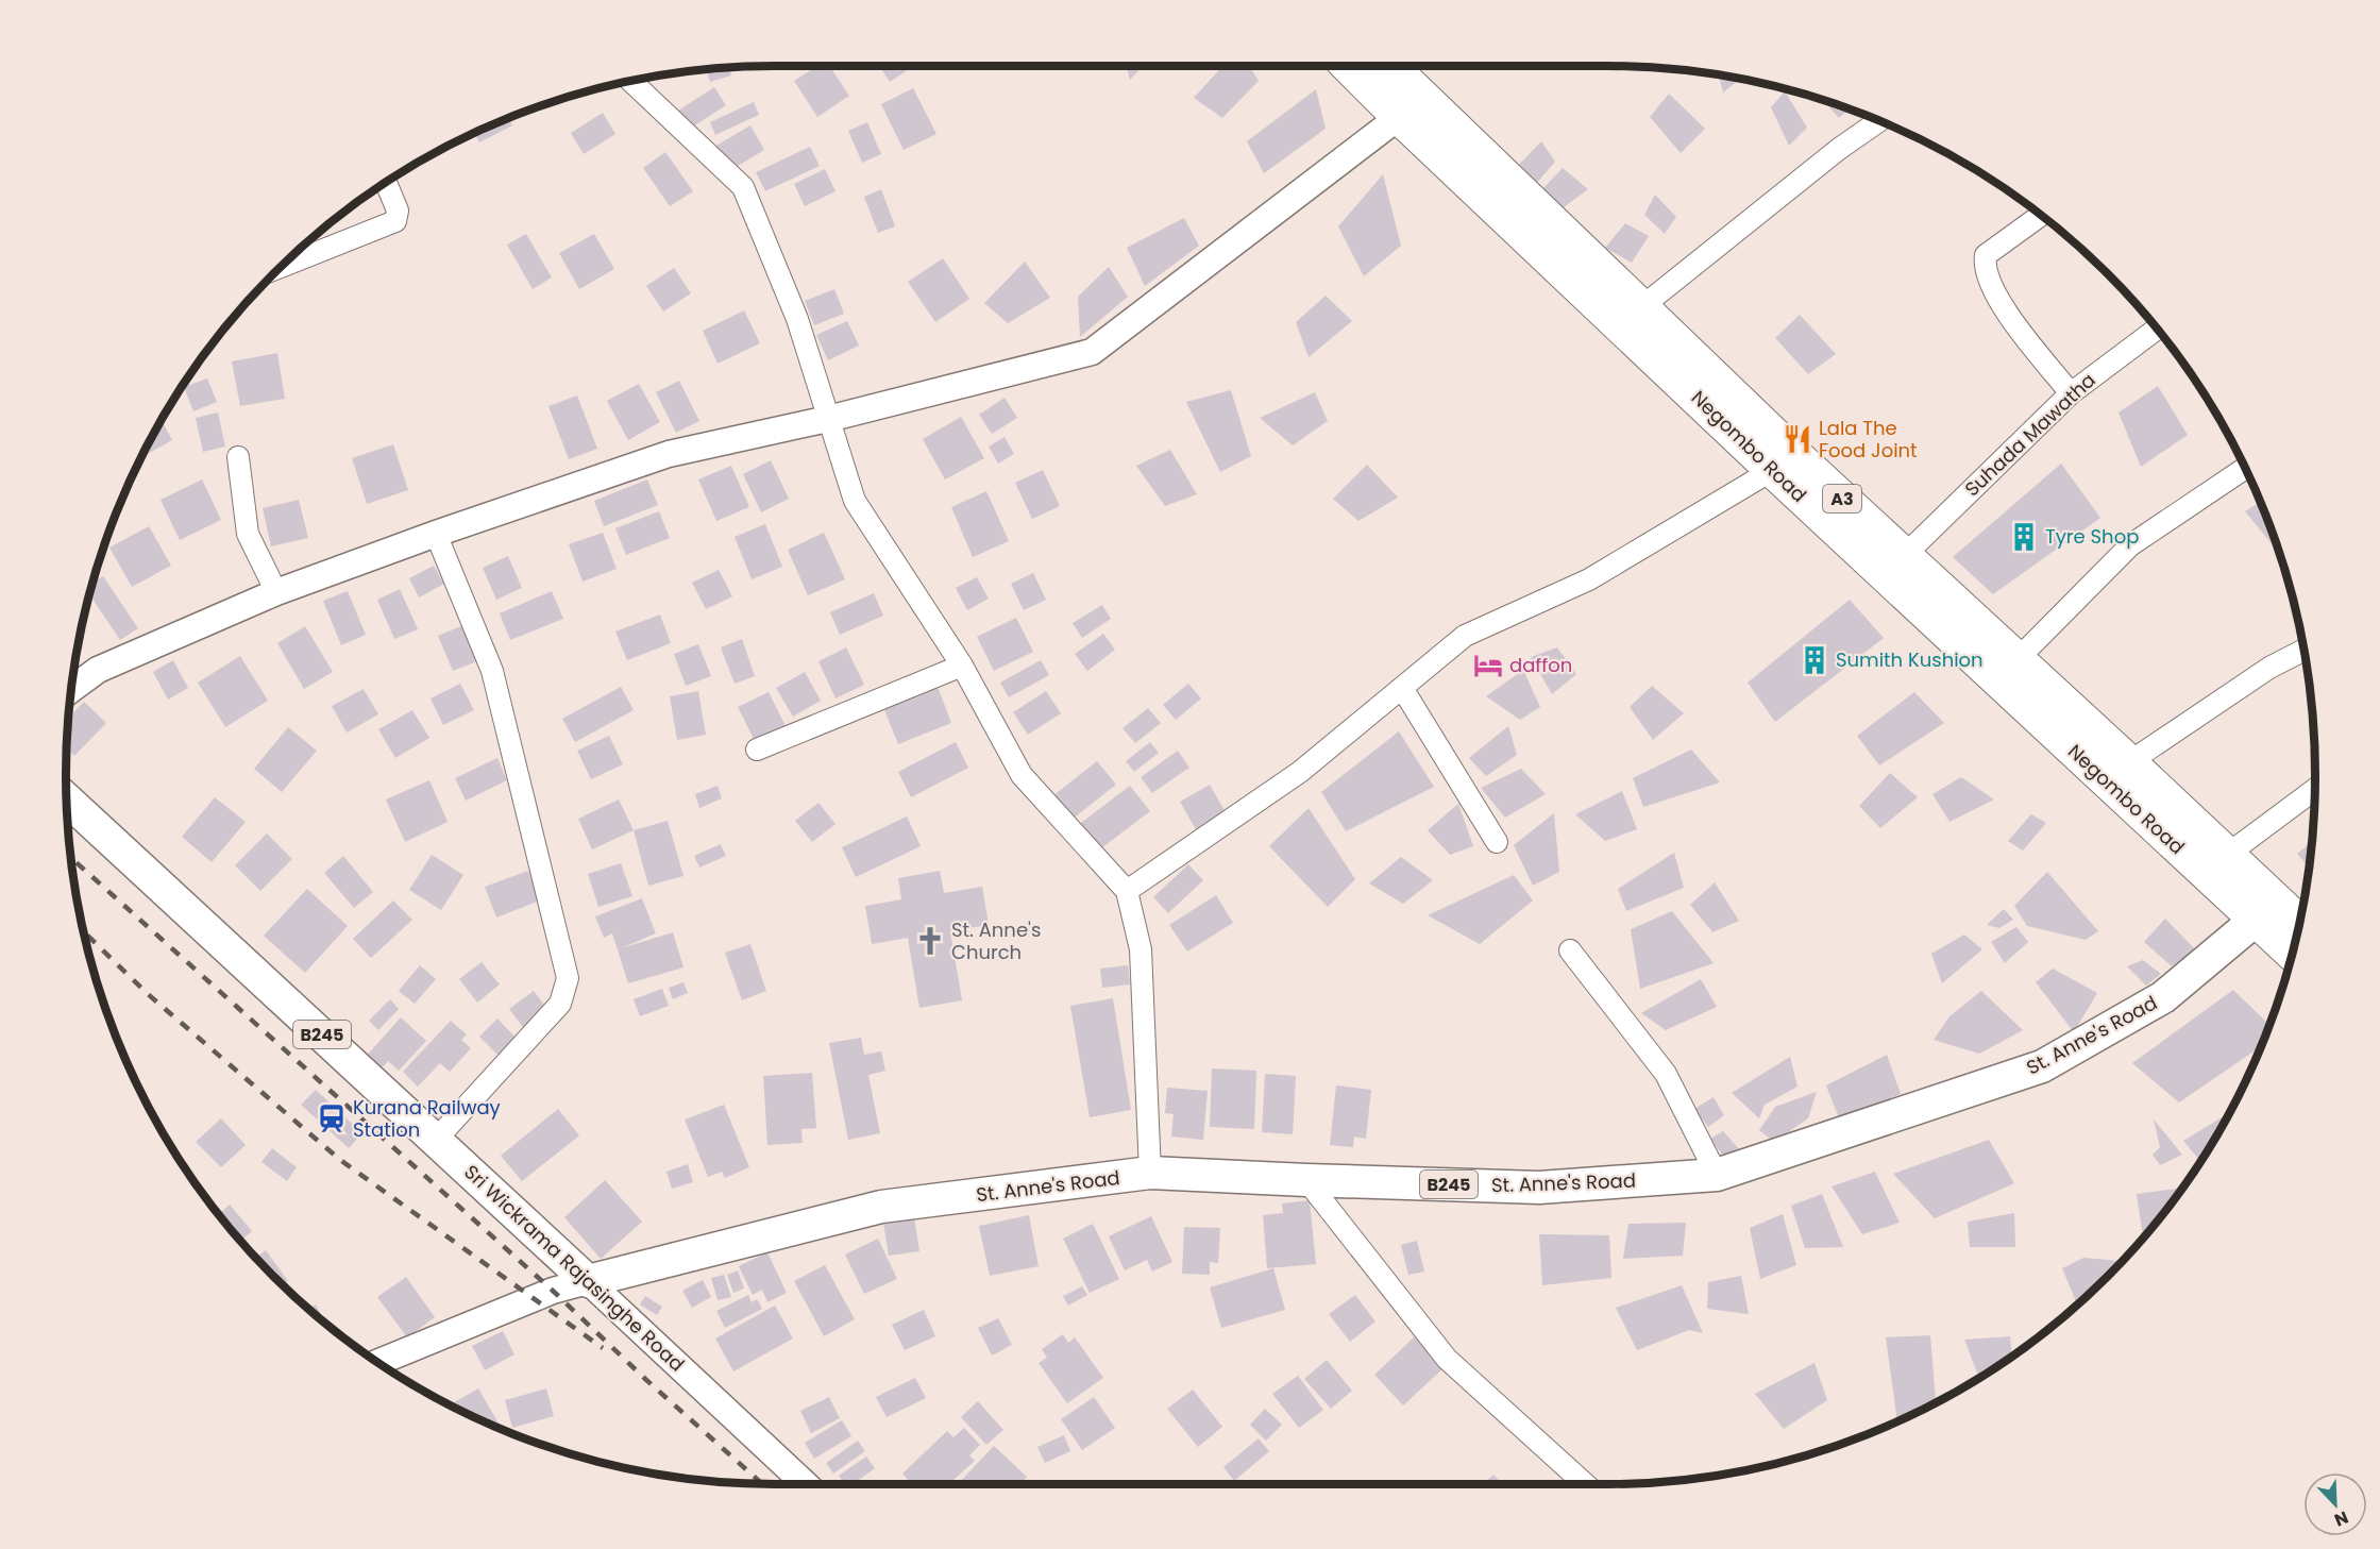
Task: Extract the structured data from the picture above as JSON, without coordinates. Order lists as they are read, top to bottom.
{
  "streets": {
    "highway": ["Negombo Road", "A3"],
    "main road": ["B245", "St. Anne's Road", "Sri Wickrama Rajasinghe Road"],
    "street": ["Suhada Mawatha"]
  },
  "crossings": [
    ["Suhada Mawatha", "Negombo Road"],
    ["Negombo Road", "St. Anne's Road"],
    ["St. Anne's Road", "Sri Wickrama Rajasinghe Road"]
  ],
  "places": {
    "restaurant": ["Lala The Food Joint"],
    "building": ["Tyre Shop", "Sumith Kushion"],
    "hotel": ["daffon"],
    "church": ["St. Anne's Church"],
    "station": ["Kurana Railway Station"]
  },
  "north": "bottom right"
}
